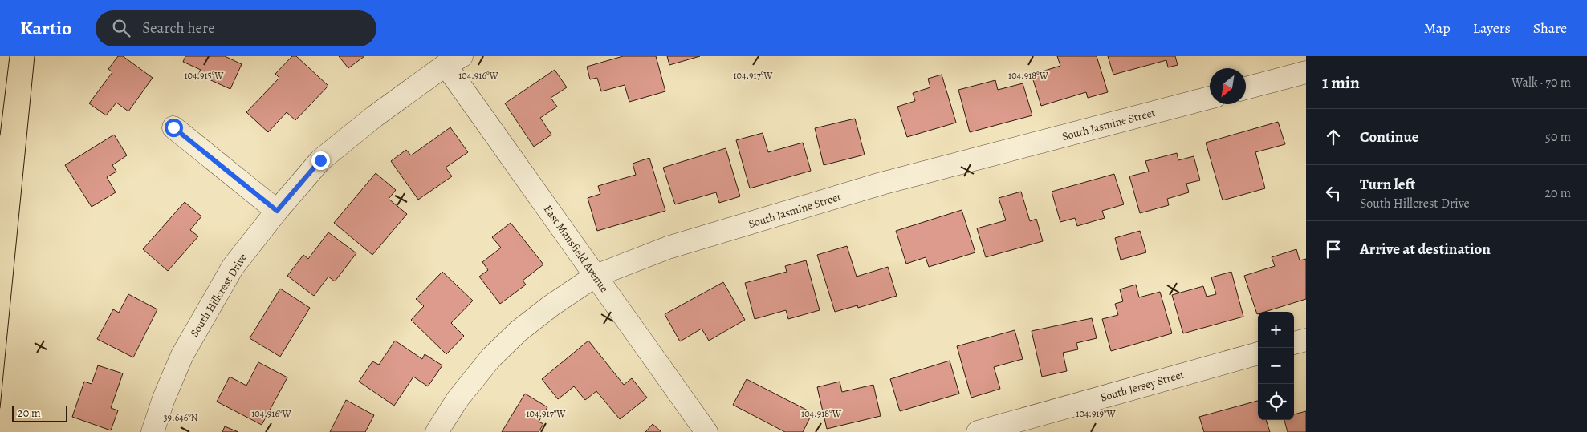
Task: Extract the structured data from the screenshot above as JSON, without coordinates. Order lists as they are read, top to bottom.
{
  "streets": {
    "street": [
      "South Jasmine Street",
      "East Mansfield Avenue",
      "South Hillcrest Drive",
      "South Jersey Street"
    ]
  },
  "crossings": [
    ["South Jasmine Street", "East Mansfield Avenue"],
    ["East Mansfield Avenue", "South Hillcrest Drive"]
  ],
  "scale_bar": "20 m",
  "north": "bottom left",
  "page": {
    "header": "Kartio",
    "search": "Search here",
    "nav": ["Map", "Layers", "Share"],
    "heading": ["1 min", "Walk · 70 m"],
    "list": [
      ["Continue", "50 m"],
      ["Turn left", "South Hillcrest Drive", "20 m"],
      "Arrive at destination"
    ],
    "map_buttons": ["+", "−"],
    "scale": "20 m"
  },
  "coordinates": [
    "104.915°W",
    "104.916°W",
    "104.917°W",
    "104.918°W",
    "104.919°W",
    "39.646°N"
  ]
}
